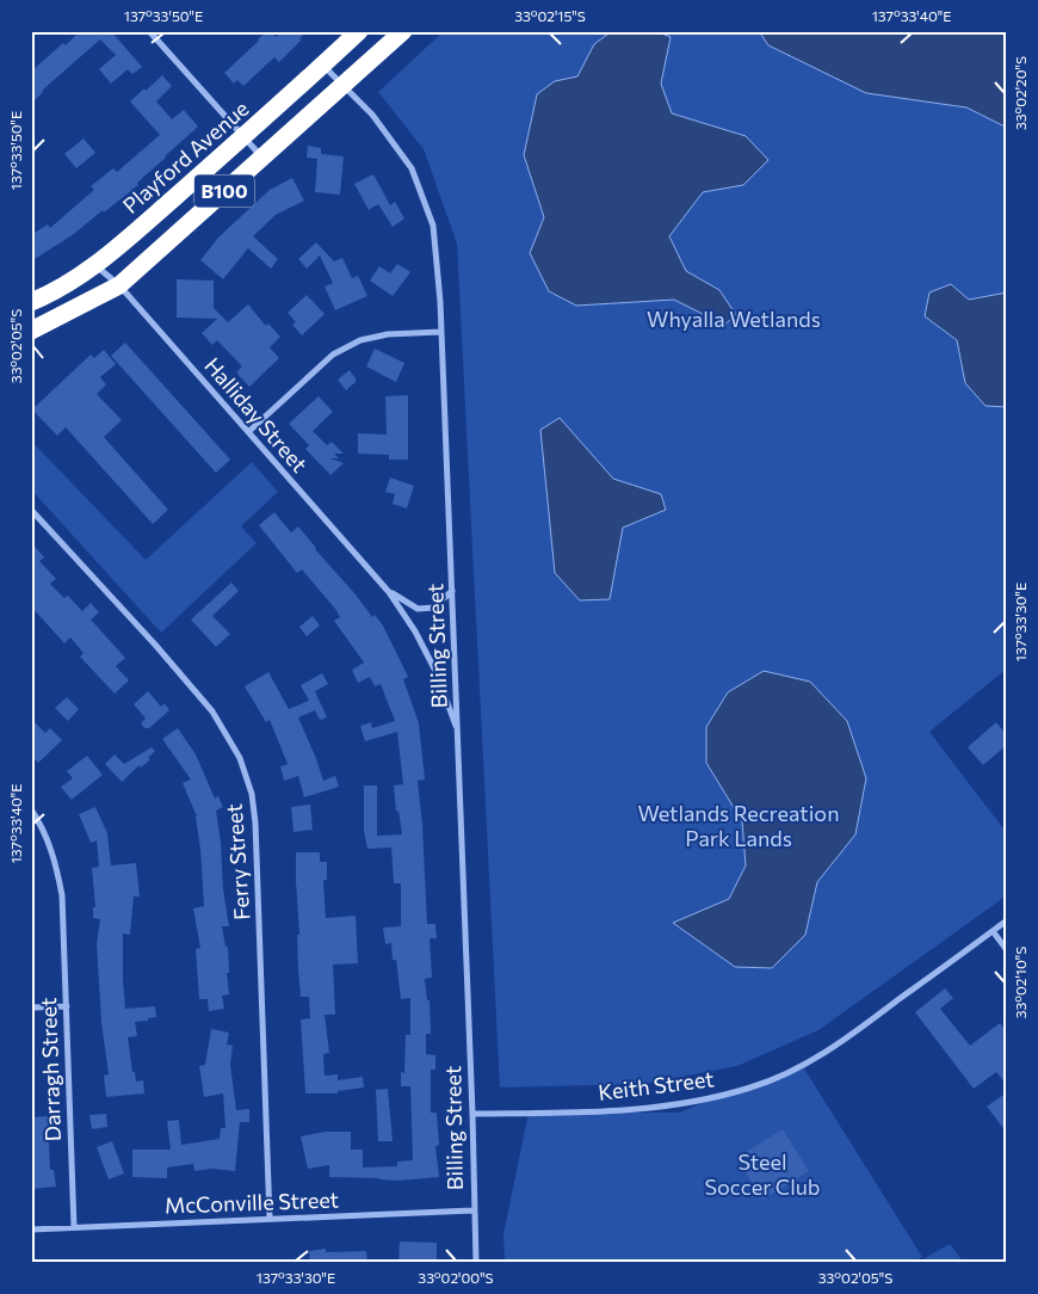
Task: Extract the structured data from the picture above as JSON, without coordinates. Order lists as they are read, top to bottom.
{
  "streets": {
    "highway": ["Playford Avenue", "B100"],
    "street": [
      "Halliday Street",
      "Billing Street",
      "Ferry Street",
      "Darragh Street",
      "Keith Street",
      "McConville Street"
    ]
  },
  "crossings": [
    ["Playford Avenue", "Halliday Street"],
    ["Playford Avenue", "Billing Street"],
    ["B100", "Halliday Street"],
    ["B100", "Billing Street"],
    ["Halliday Street", "Billing Street"],
    ["Billing Street", "Keith Street"],
    ["Billing Street", "McConville Street"],
    ["Ferry Street", "McConville Street"],
    ["Darragh Street", "McConville Street"]
  ],
  "parks": ["Whyalla Wetlands", "Wetlands Recreation Park Lands", "Steel Soccer Club"],
  "coordinates": [
    "137°33'50\"E",
    "33°02'15\"S",
    "137°33'40\"E",
    "33°02'20\"S",
    "33°02'05\"S",
    "137°33'30\"E",
    "33°02'10\"S",
    "33°02'00\"S"
  ]
}
